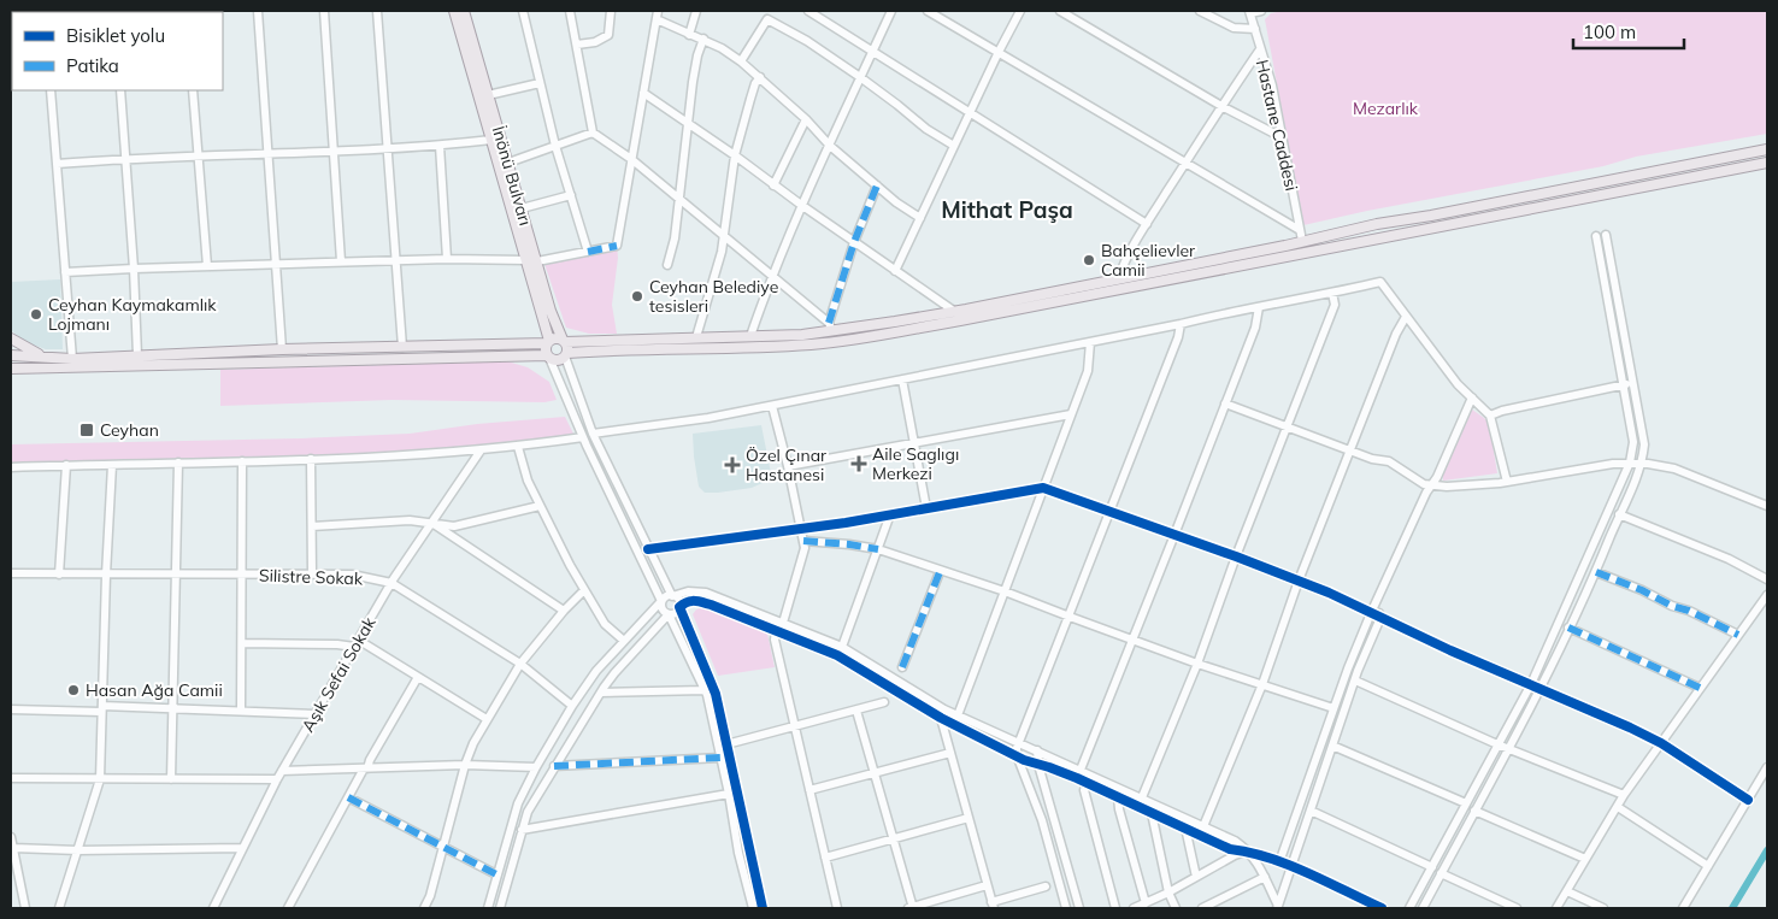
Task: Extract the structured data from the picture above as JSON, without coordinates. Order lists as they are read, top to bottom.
{
  "streets": {
    "main road": ["İnönü Bulvarı"],
    "street": ["Hastane Caddesi", "Silistre Sokak", "Aşık Sefai Sokak"]
  },
  "crossings": [
    ["Silistre Sokak", "Aşık Sefai Sokak"]
  ],
  "districts": ["Mithat Paşa"],
  "parks": ["Mezarlık"],
  "places": {
    "other": [
      "Bahçelievler Camii",
      "Ceyhan Belediye tesisleri",
      "Ceyhan Kaymakamlık Lojmanı",
      "Hasan Ağa Camii"
    ],
    "transit": ["Ceyhan"],
    "health": ["Aile Saglıgı Merkezi", "Özel Çınar Hastanesi"]
  },
  "legend": ["Bisiklet yolu", "Patika"],
  "scale_bar": "100 m"
}
